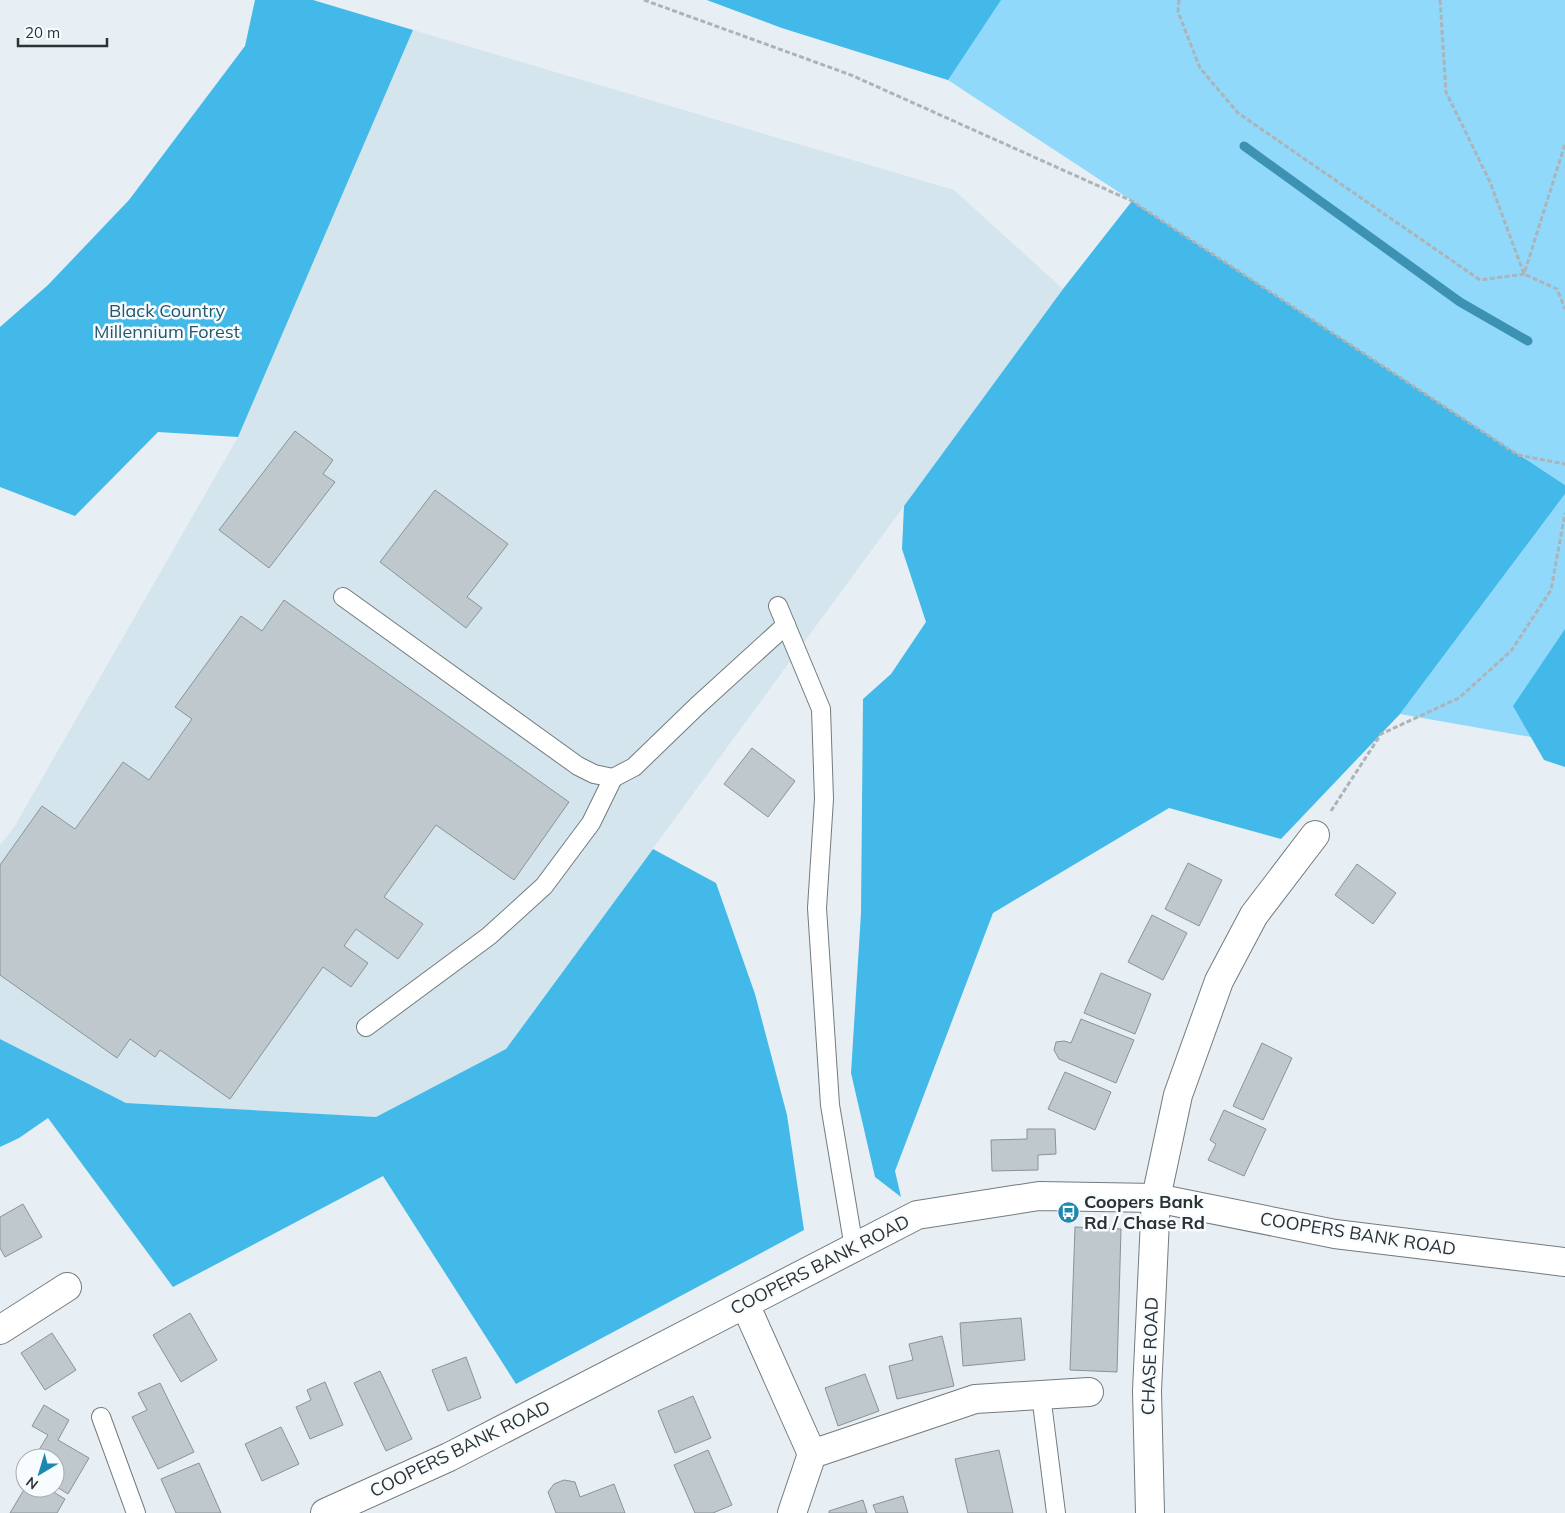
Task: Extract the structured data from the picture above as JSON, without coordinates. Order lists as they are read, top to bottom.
{
  "streets": {
    "street": ["COOPERS BANK ROAD", "CHASE ROAD"]
  },
  "crossings": [
    ["COOPERS BANK ROAD", "CHASE ROAD"]
  ],
  "parks": ["Black Country Millennium Forest"],
  "places": {
    "bus stop": ["Coopers Bank Rd / Chase Rd"]
  },
  "scale_bar": "20 m",
  "north": "bottom left"
}
